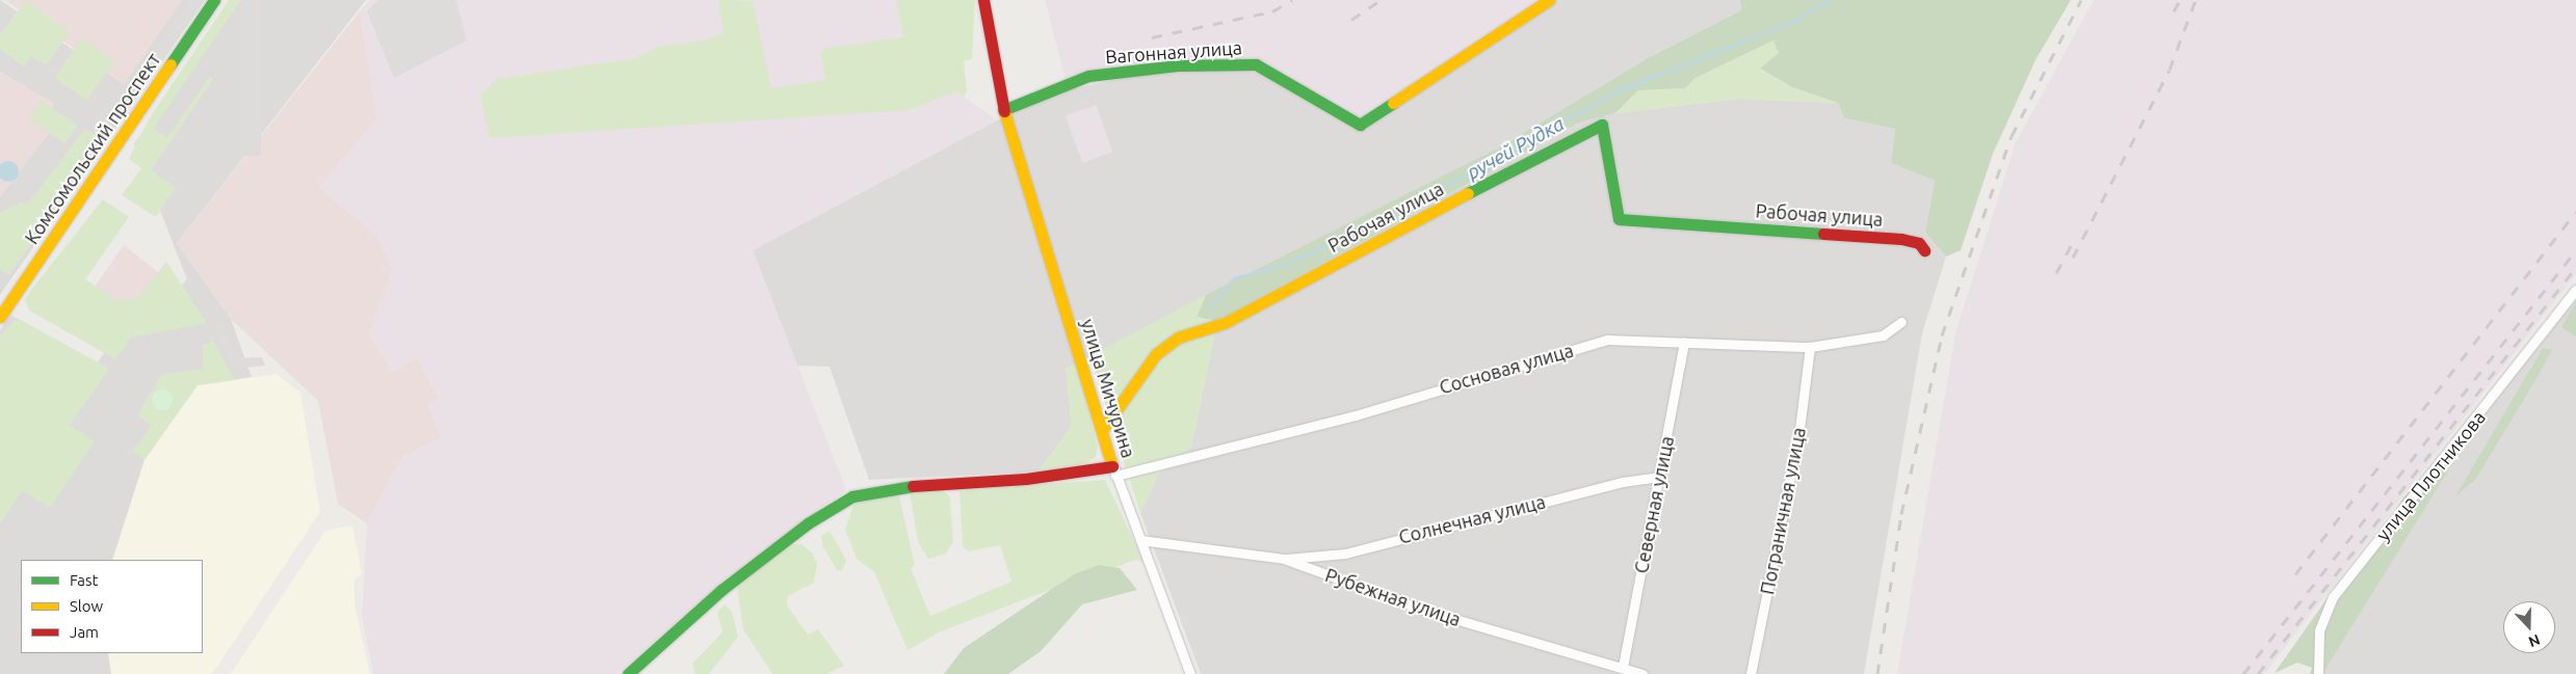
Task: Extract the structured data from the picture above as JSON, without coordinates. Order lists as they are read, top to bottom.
{
  "streets": {
    "street": [
      "Вагонная улица",
      "Комсомольский проспект",
      "Рабочая улица",
      "Сосновая улица",
      "улица Мичурина",
      "улица Плотникова",
      "Северная улица",
      "Пограничная улица",
      "Солнечная улица",
      "Рубежная улица"
    ]
  },
  "crossings": [
    ["Вагонная улица", "улица Мичурина"],
    ["Рабочая улица", "улица Мичурина"],
    ["Сосновая улица", "улица Мичурина"],
    ["Сосновая улица", "Северная улица"],
    ["Сосновая улица", "Пограничная улица"],
    ["улица Мичурина", "Рубежная улица"],
    ["Северная улица", "Солнечная улица"],
    ["Северная улица", "Рубежная улица"],
    ["Солнечная улица", "Рубежная улица"]
  ],
  "water": ["ручей Рудка"],
  "legend": ["Fast", "Slow", "Jam"],
  "north": "bottom"
}
